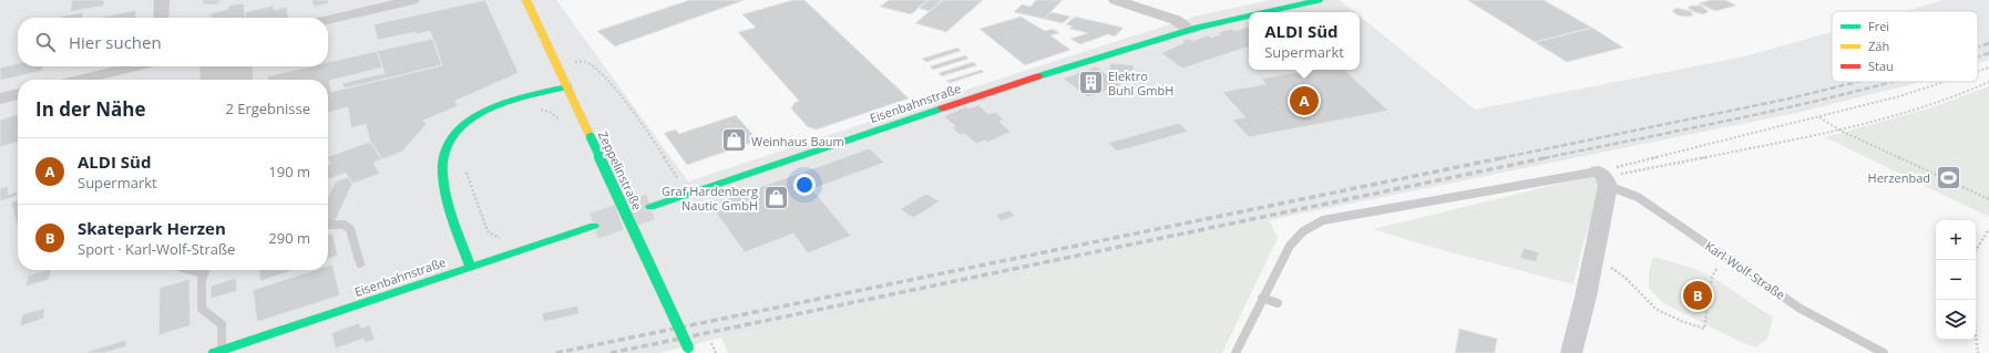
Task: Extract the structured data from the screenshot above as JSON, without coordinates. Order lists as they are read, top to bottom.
{
  "streets": {
    "street": ["Eisenbahnstraße", "Zeppelinstraße"],
    "lane": ["Karl-Wolf-Straße"]
  },
  "places": {
    "building": ["Elektro Buhl GmbH"],
    "shop": ["Weinhaus Baum", "Graf Hardenberg Nautic GmbH"],
    "sports": ["Herzenbad"]
  },
  "legend": ["Frei", "Zäh", "Stau"],
  "page": {
    "popup": ["ALDI Süd", "Supermarkt"],
    "search": "Hier suchen",
    "heading": ["In der Nähe", "2 Ergebnisse"],
    "pins": ["A", "B"],
    "list": [
      {
        "mark": "A",
        "name": "ALDI Süd",
        "note": "Supermarkt",
        "value": "190 m"
      },
      {
        "mark": "B",
        "name": "Skatepark Herzen",
        "note": "Sport · Karl-Wolf-Straße",
        "value": "290 m"
      }
    ],
    "map_buttons": ["+", "−"]
  }
}
